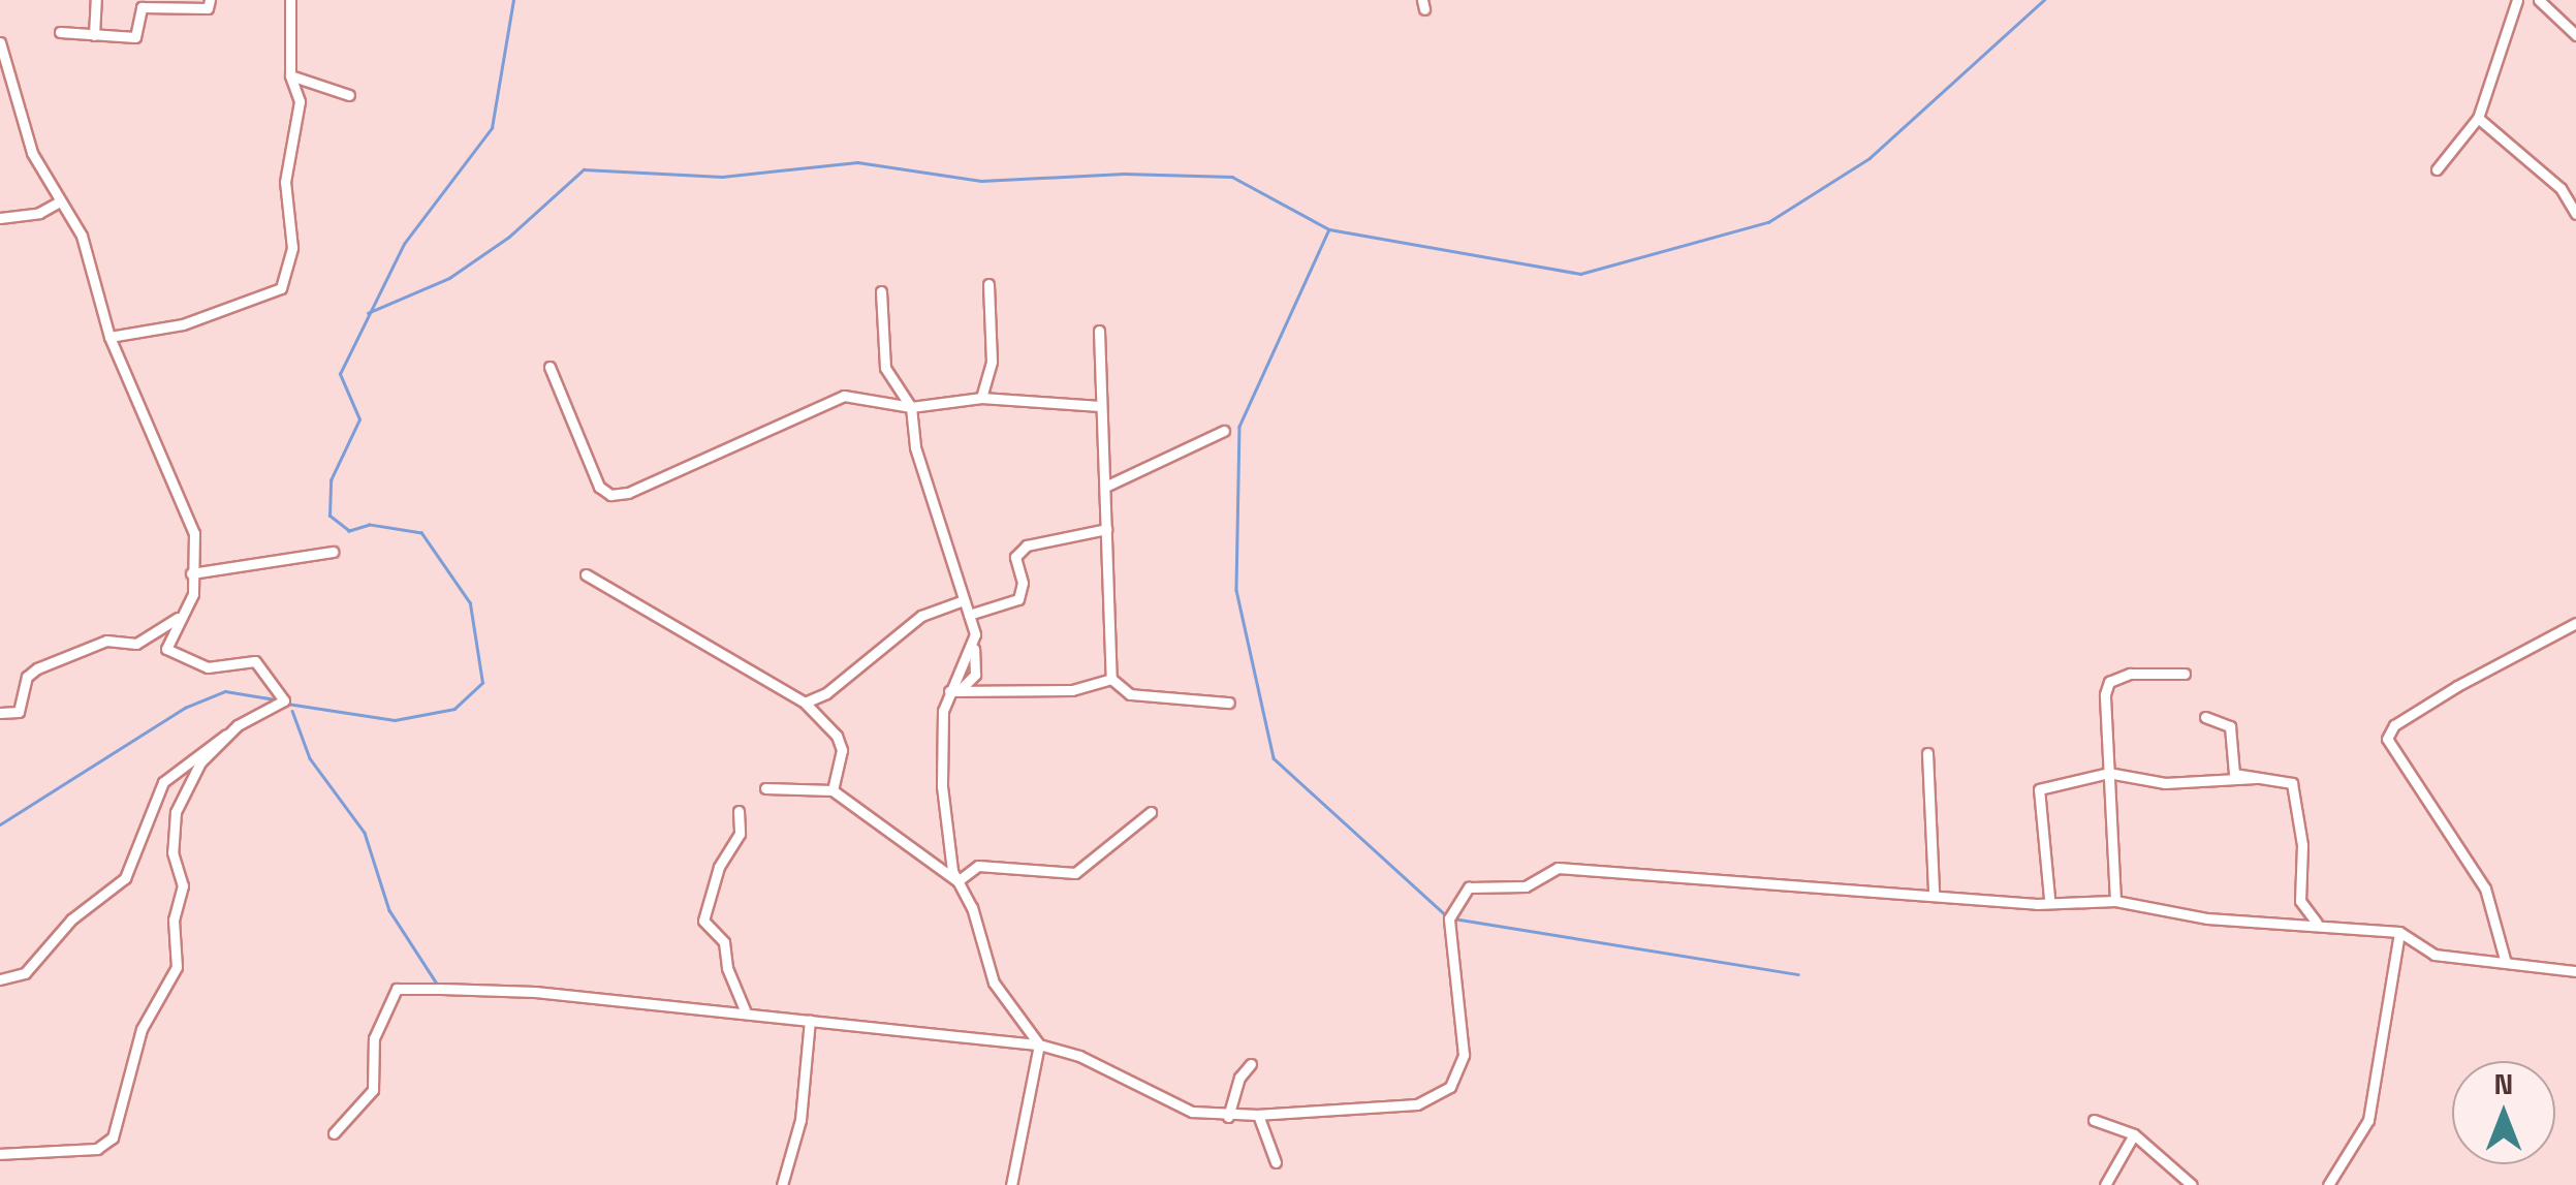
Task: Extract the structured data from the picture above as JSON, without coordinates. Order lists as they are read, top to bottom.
{
  "north": "top"
}
